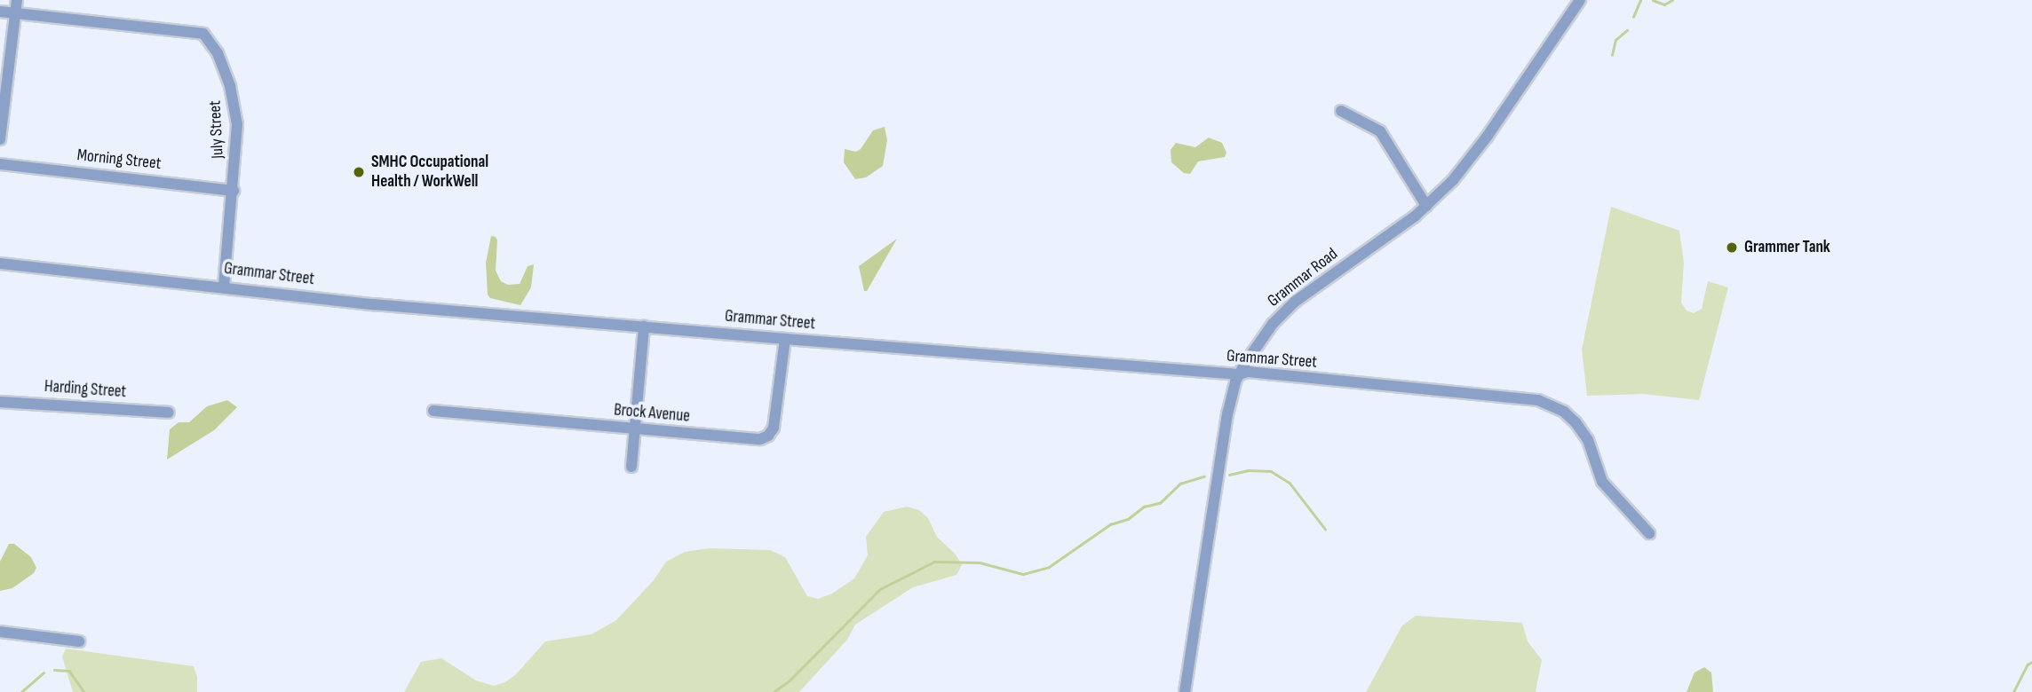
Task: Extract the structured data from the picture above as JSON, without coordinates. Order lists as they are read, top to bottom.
{
  "streets": {
    "street": [
      "July Street",
      "Morning Street",
      "Grammar Street",
      "Grammar Road",
      "Harding Street",
      "Brock Avenue"
    ]
  },
  "crossings": [
    ["July Street", "Morning Street"],
    ["July Street", "Grammar Street"],
    ["Grammar Street", "Grammar Road"],
    ["Grammar Street", "Brock Avenue"]
  ],
  "places": ["SMHC Occupational Health / WorkWell", "Grammer Tank"]
}
